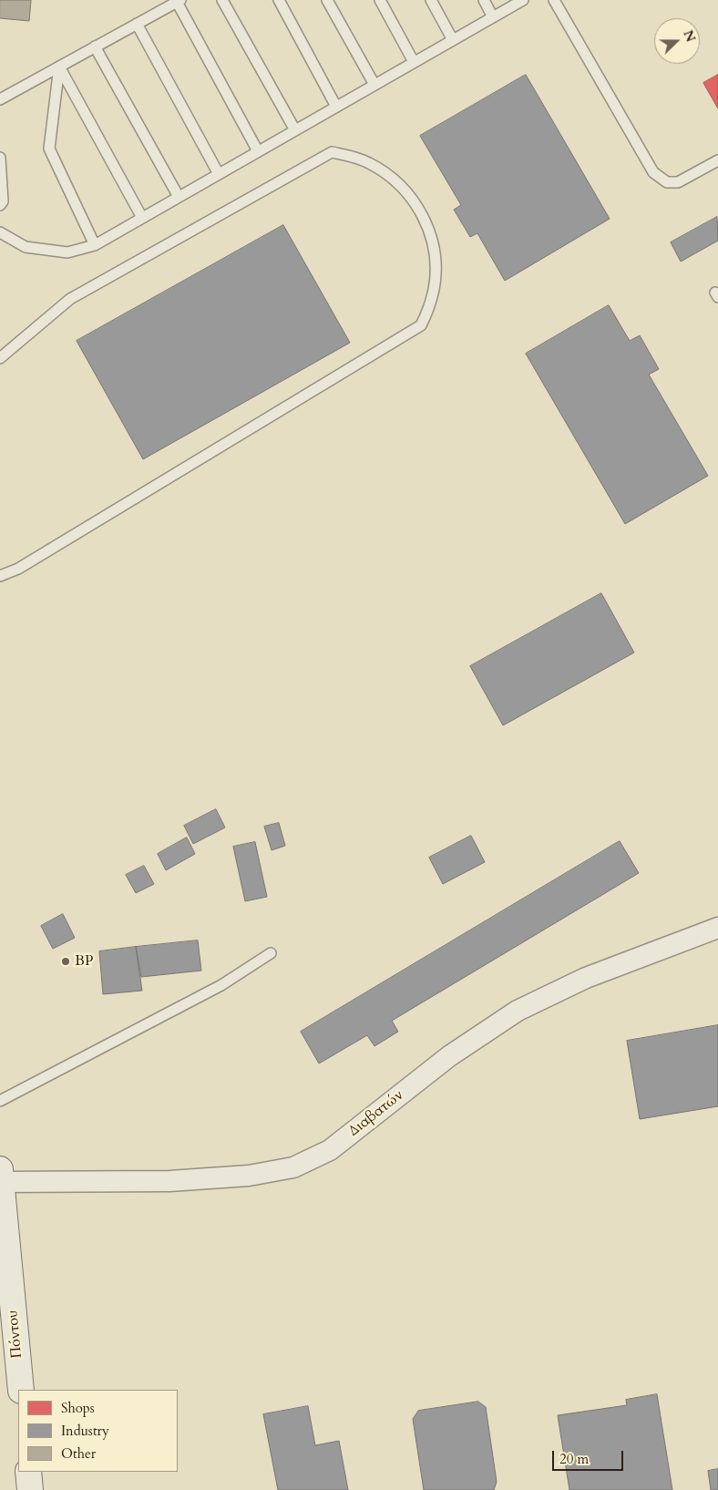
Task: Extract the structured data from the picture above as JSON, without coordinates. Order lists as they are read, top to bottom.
{
  "streets": {
    "street": ["Διαβατών", "Πόντου"]
  },
  "crossings": [
    ["Διαβατών", "Πόντου"]
  ],
  "places": ["BP"],
  "legend": ["Shops", "Industry", "Other"],
  "scale_bar": "20 m",
  "north": "right"
}
